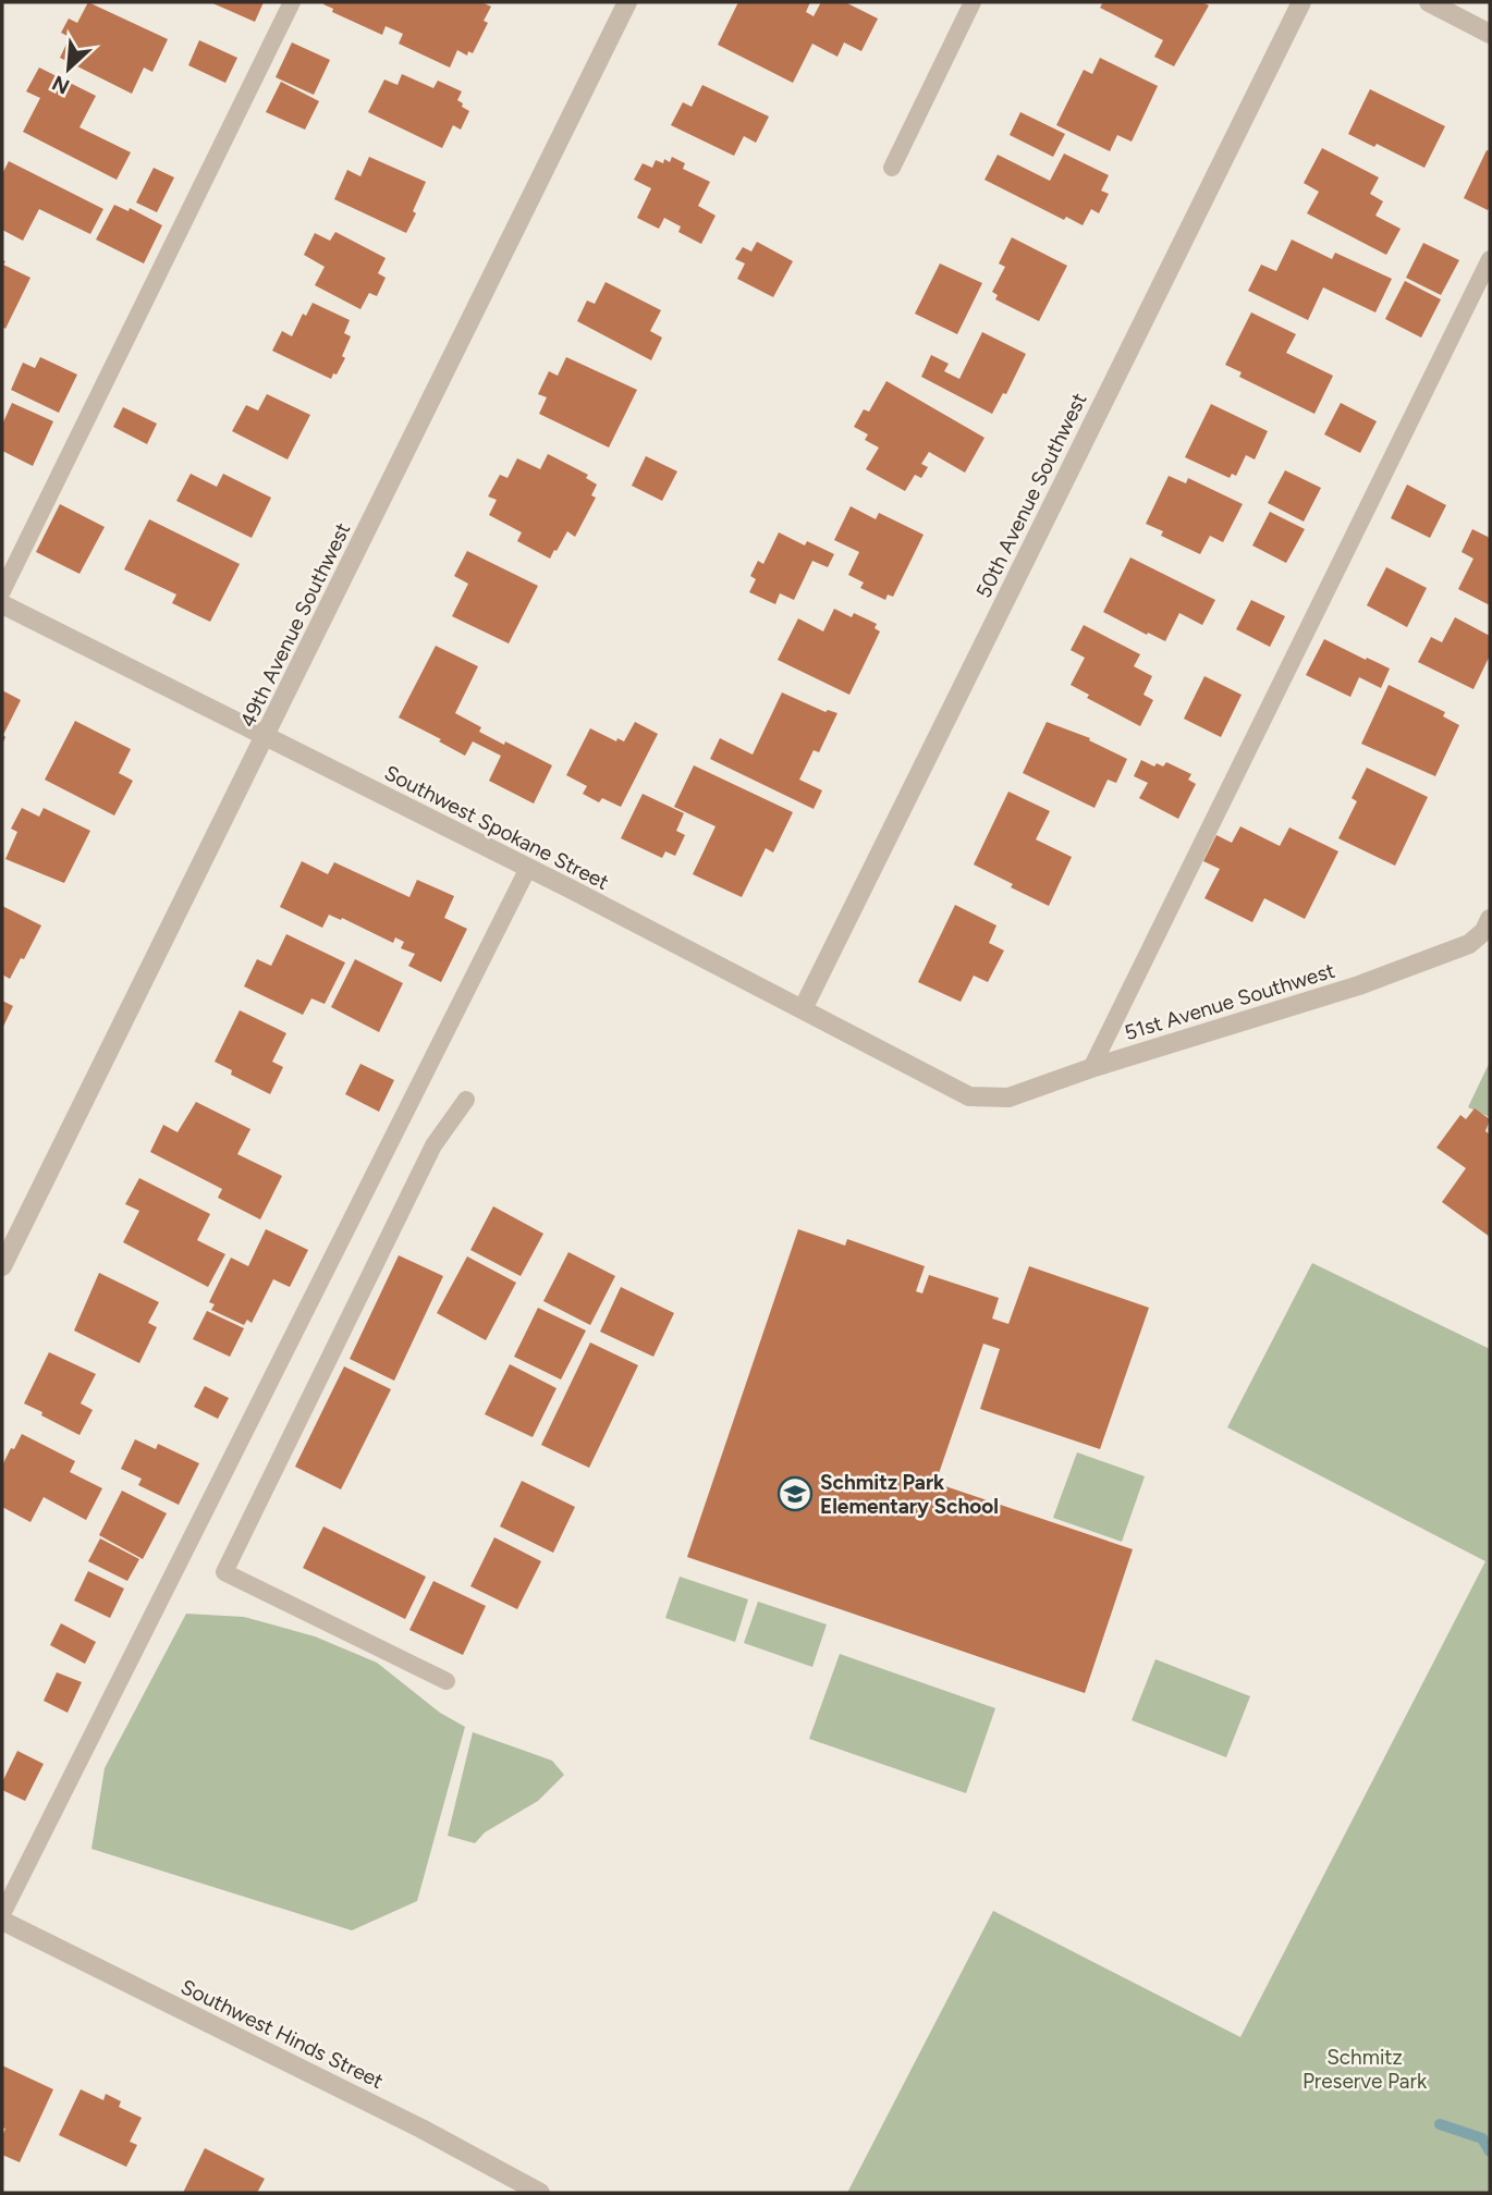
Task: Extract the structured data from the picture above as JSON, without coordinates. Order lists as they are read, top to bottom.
{
  "streets": {
    "street": [
      "50th Avenue Southwest",
      "49th Avenue Southwest",
      "Southwest Spokane Street",
      "51st Avenue Southwest",
      "Southwest Hinds Street"
    ]
  },
  "crossings": [
    ["50th Avenue Southwest", "Southwest Spokane Street"],
    ["49th Avenue Southwest", "Southwest Spokane Street"],
    ["Southwest Spokane Street", "51st Avenue Southwest"]
  ],
  "parks": ["Schmitz Preserve Park"],
  "places": {
    "school or university": ["Schmitz Park Elementary School"]
  },
  "north": "bottom left"
}
